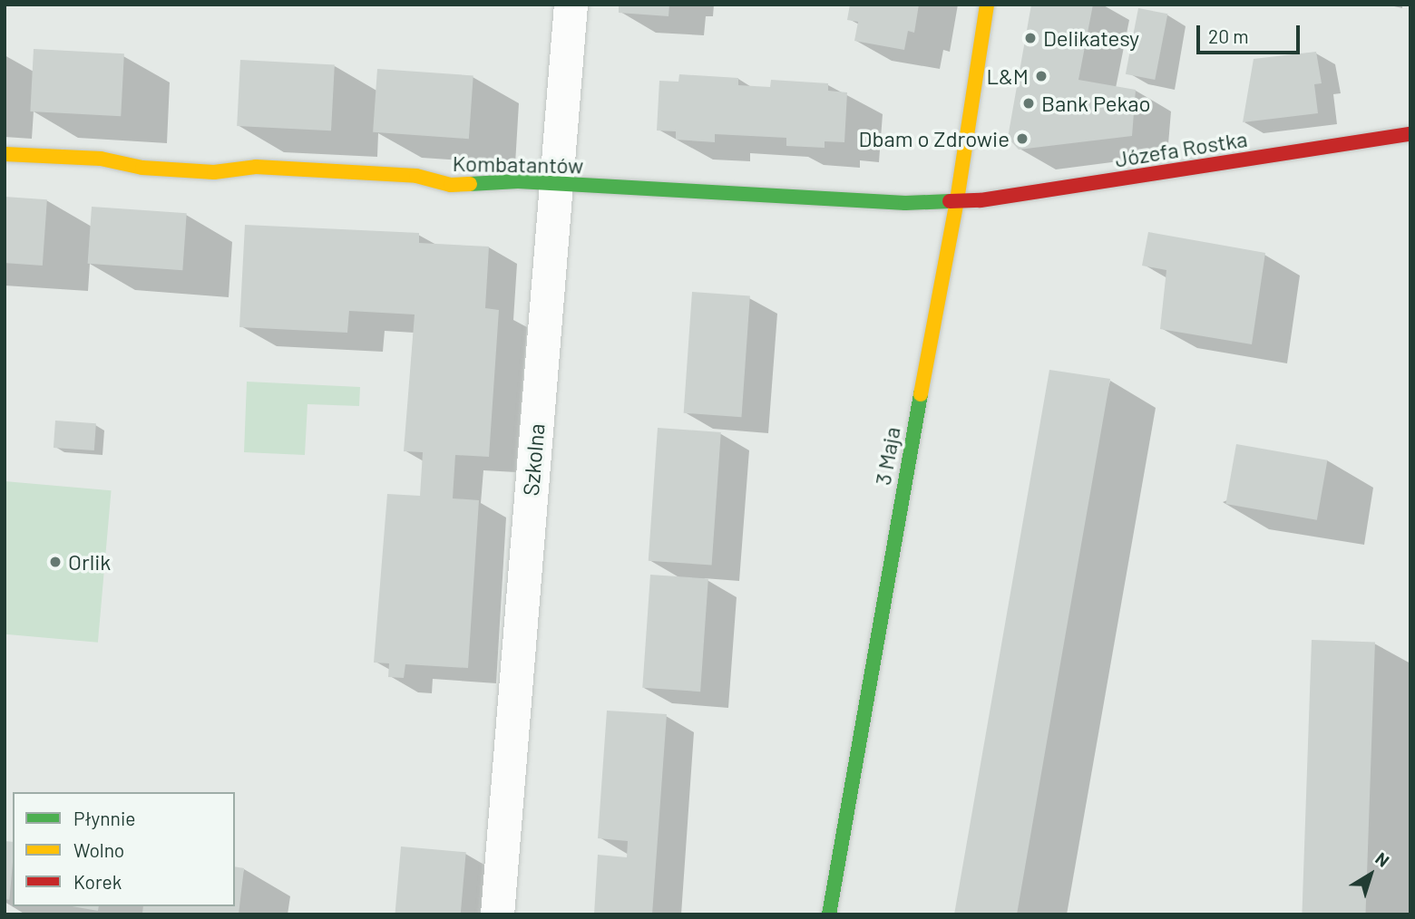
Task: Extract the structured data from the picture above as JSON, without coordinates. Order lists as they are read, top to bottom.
{
  "streets": {
    "street": [
      "Józefa Rostka",
      "Kombatantów",
      "3 Maja",
      "Szkolna"
    ]
  },
  "crossings": [
    ["Józefa Rostka", "Kombatantów"],
    ["Józefa Rostka", "3 Maja"],
    ["Kombatantów", "3 Maja"],
    ["Kombatantów", "Szkolna"]
  ],
  "places": [
    "Delikatesy",
    "L&M",
    "Bank Pekao",
    "Dbam o Zdrowie",
    "Orlik"
  ],
  "legend": ["Płynnie", "Wolno", "Korek"],
  "scale_bar": "20 m",
  "north": "top right"
}
